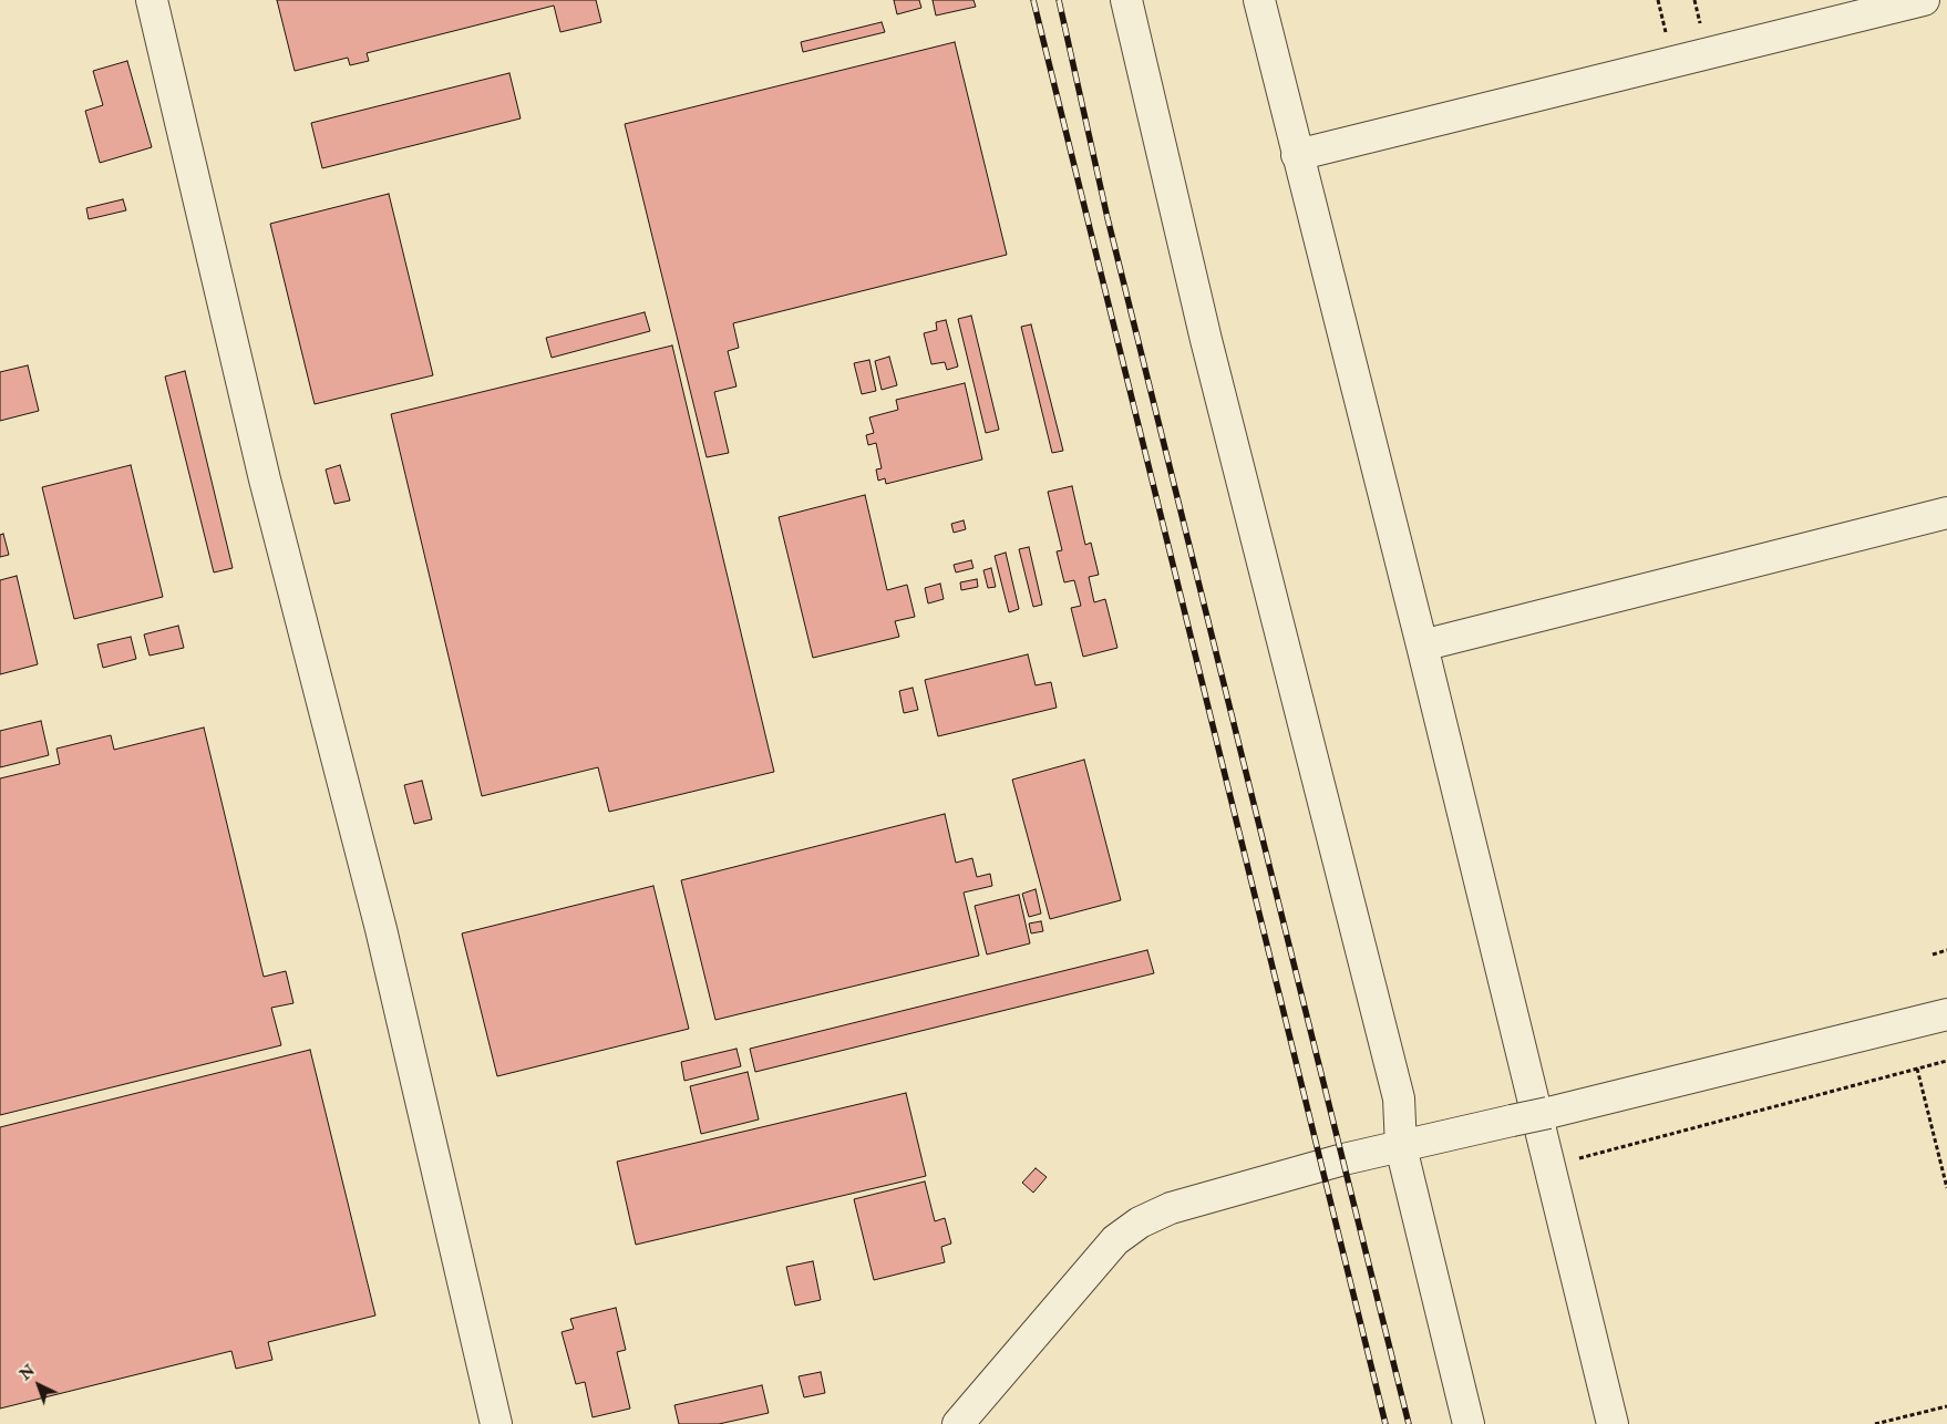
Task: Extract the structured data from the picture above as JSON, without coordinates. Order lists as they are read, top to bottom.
{
  "north": "top left"
}
